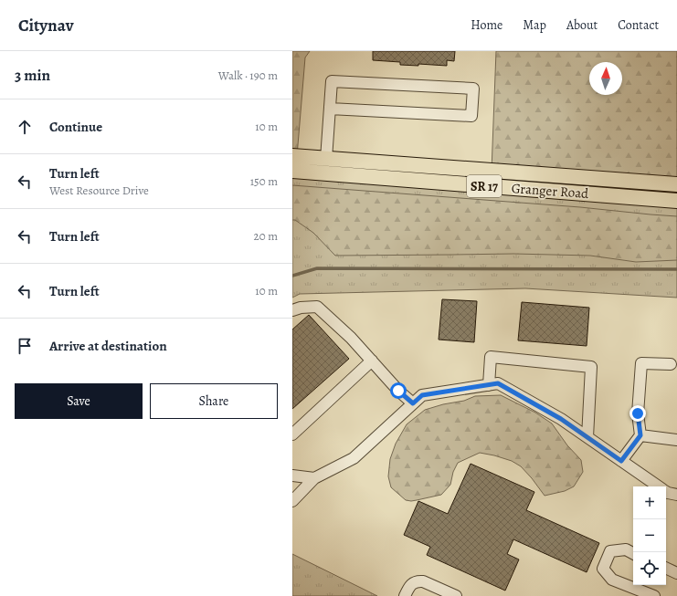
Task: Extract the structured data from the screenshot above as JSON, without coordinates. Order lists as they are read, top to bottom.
{
  "streets": {
    "main road": ["SR 17", "Granger Road"]
  },
  "north": "top",
  "page": {
    "header": "Citynav",
    "nav": [
      "Home",
      "Map",
      "About",
      "Contact"
    ],
    "heading": ["3 min", "Walk · 190 m"],
    "list": [
      ["Continue", "10 m"],
      ["Turn left", "West Resource Drive", "150 m"],
      ["Turn left", "20 m"],
      ["Turn left", "10 m"],
      "Arrive at destination"
    ],
    "buttons": ["Save", "Share"],
    "map_buttons": ["+", "−"]
  }
}
